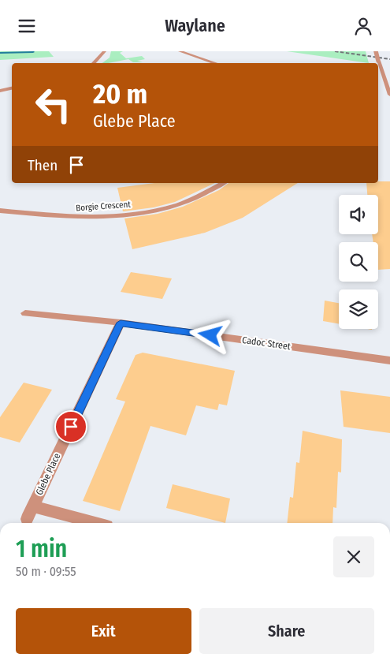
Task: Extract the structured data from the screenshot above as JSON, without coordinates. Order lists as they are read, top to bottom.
{
  "streets": {
    "street": ["Borgie Crescent", "Cadoc Street", "Glebe Place"]
  },
  "crossings": [
    ["Cadoc Street", "Glebe Place"]
  ],
  "page": {
    "header": "Waylane",
    "turn": ["20 m", "Glebe Place"],
    "then": "Then",
    "heading": ["1 min", "50 m · 09:55"],
    "buttons": ["Exit", "Share"]
  }
}
